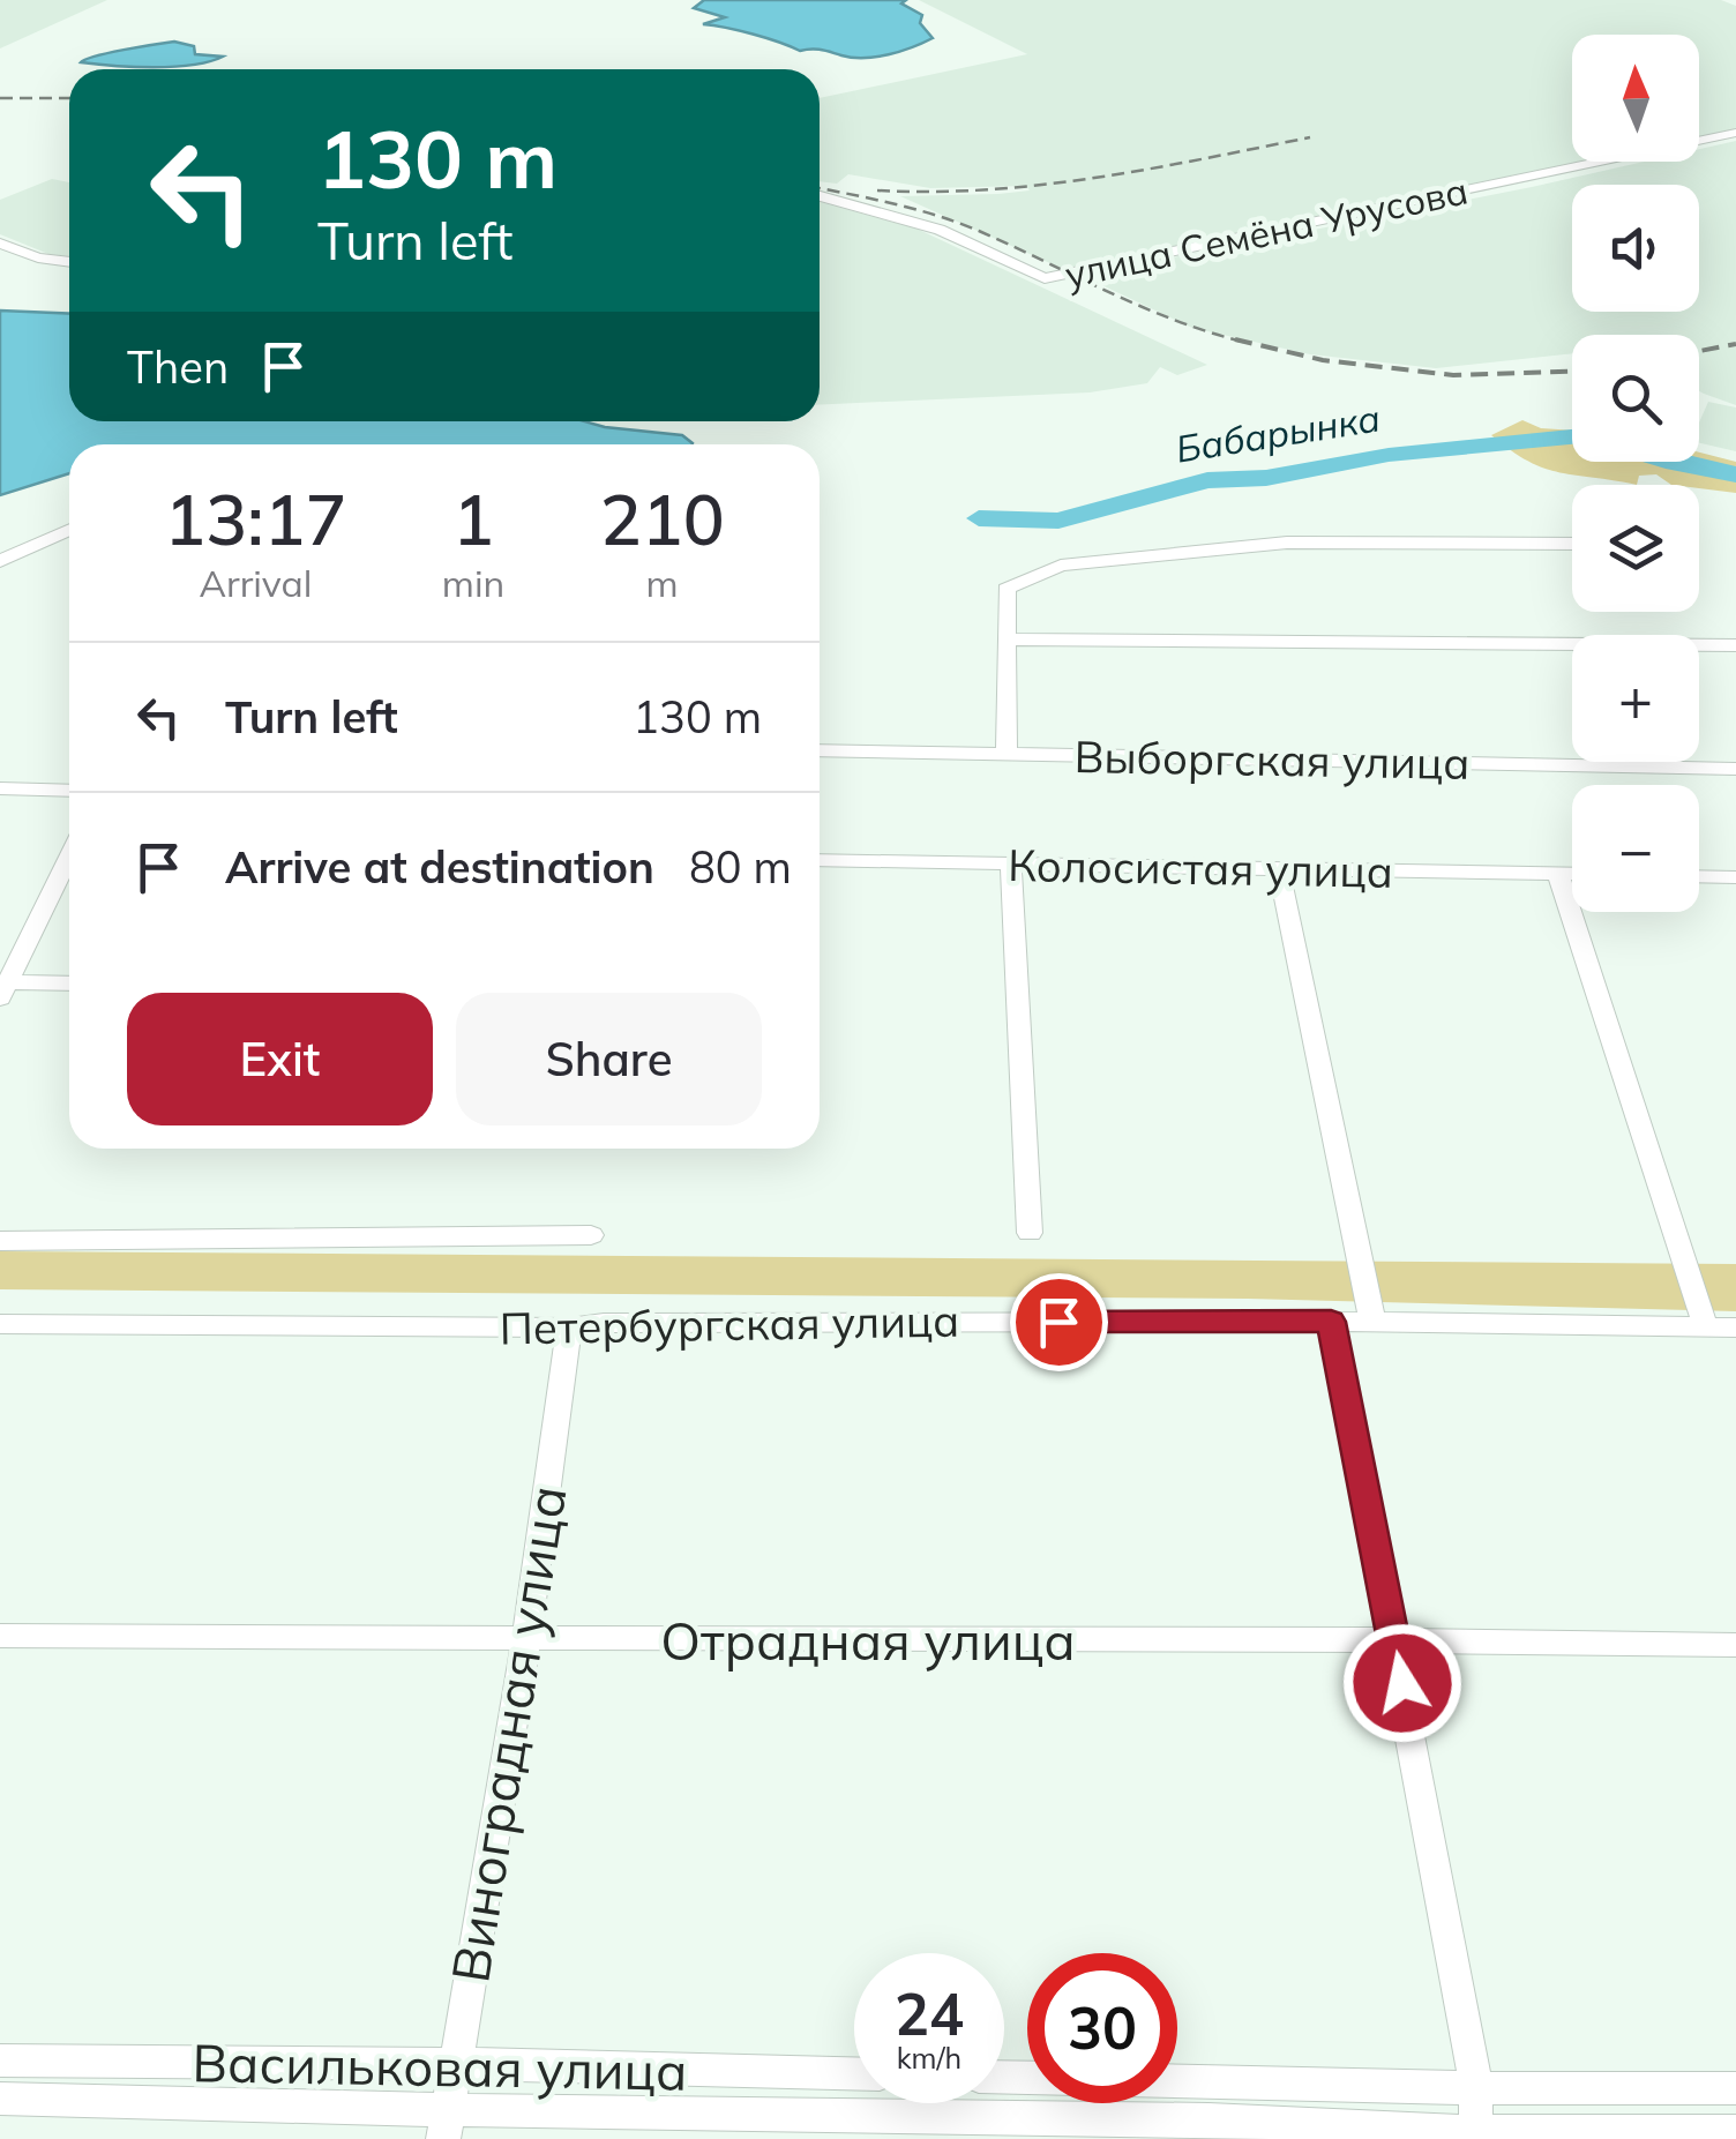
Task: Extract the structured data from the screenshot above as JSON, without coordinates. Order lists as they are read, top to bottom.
{
  "streets": {
    "street": [
      "улица Семёна Урусова",
      "Выборгская улица",
      "Колосистая улица",
      "Петербургская улица",
      "Отрадная улица",
      "Виноградная улица",
      "Васильковая улица"
    ]
  },
  "crossings": [
    ["Петербургская улица", "Виноградная улица"],
    ["Отрадная улица", "Виноградная улица"],
    ["Виноградная улица", "Васильковая улица"]
  ],
  "water": ["Бабарынка"],
  "north": "top",
  "page": {
    "map_buttons": ["+", "−"],
    "turn": ["130 m", "Turn left"],
    "then": "Then",
    "eta": [
      "13:17",
      "Arrival",
      "1",
      "min",
      "210",
      "m"
    ],
    "list": [
      {
        "name": "Turn left",
        "value": "130 m"
      },
      {
        "name": "Arrive at destination",
        "value": "80 m"
      }
    ],
    "buttons": ["Exit", "Share"],
    "speed": "24 km/h",
    "limit": "30"
  }
}
